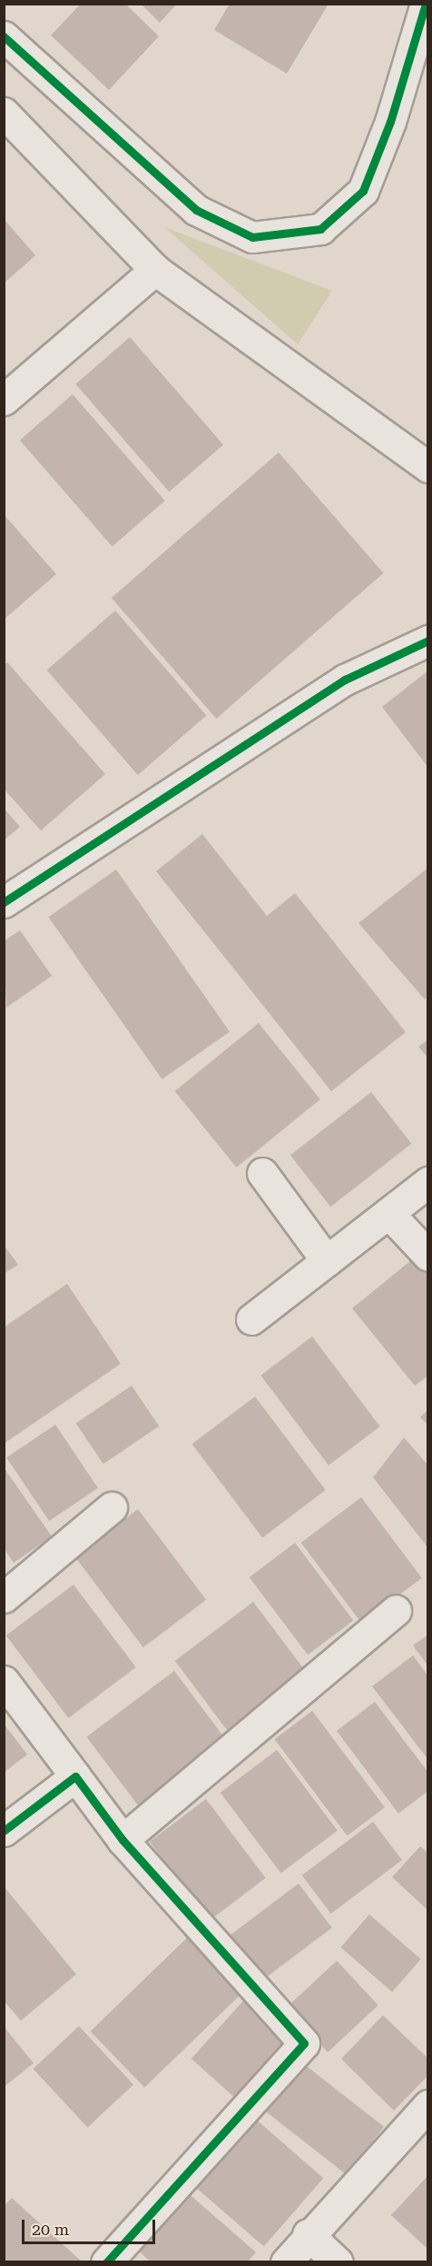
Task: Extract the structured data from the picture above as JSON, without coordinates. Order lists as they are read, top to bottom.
{
  "scale_bar": "20 m"
}
